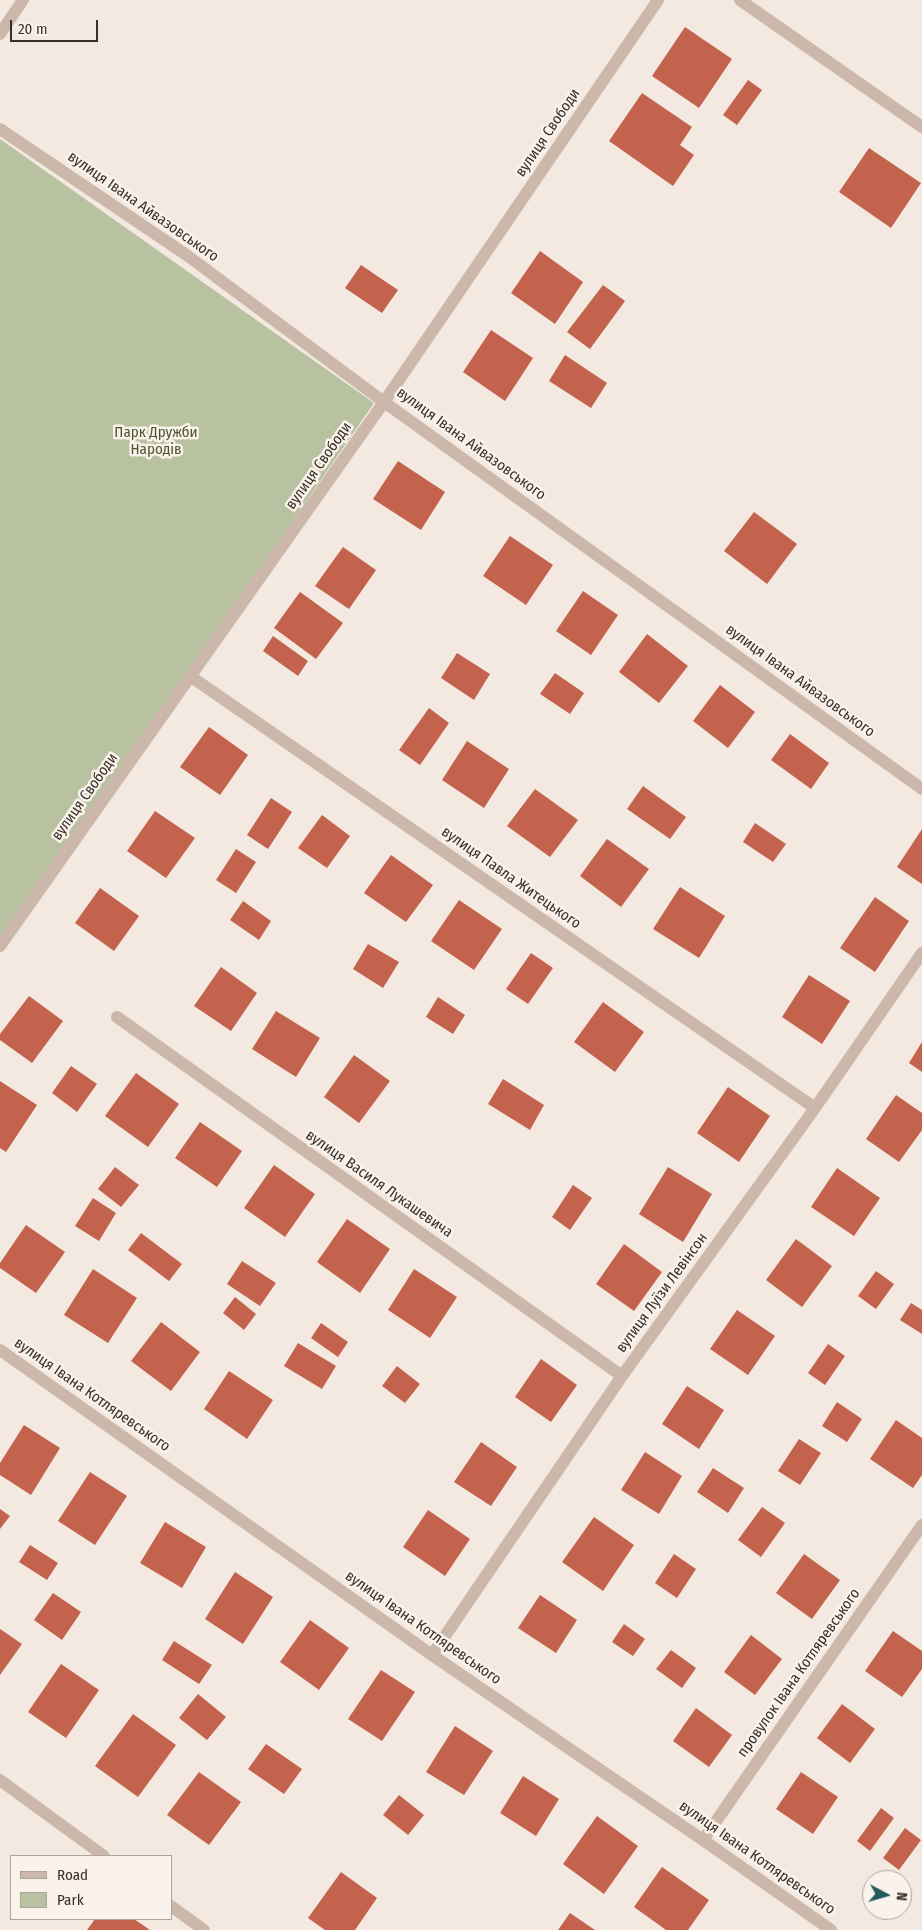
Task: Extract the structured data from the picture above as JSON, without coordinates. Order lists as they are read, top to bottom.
{
  "streets": {
    "street": [
      "вулиця Свободи",
      "вулиця Івана Айвазовського",
      "вулиця Павла Житецького",
      "вулиця Василя Лукашевича",
      "вулиця Луїзи Левінсон",
      "вулиця Івана Котляревського",
      "провулок Івана Котляревського"
    ]
  },
  "crossings": [
    ["вулиця Свободи", "вулиця Івана Айвазовського"],
    ["вулиця Свободи", "вулиця Павла Житецького"],
    ["вулиця Павла Житецького", "вулиця Луїзи Левінсон"],
    ["вулиця Василя Лукашевича", "вулиця Луїзи Левінсон"],
    ["вулиця Луїзи Левінсон", "вулиця Івана Котляревського"],
    ["вулиця Івана Котляревського", "провулок Івана Котляревського"]
  ],
  "parks": ["Парк Дружби Народів"],
  "legend": ["Road", "Park"],
  "scale_bar": "20 m",
  "north": "right"
}
